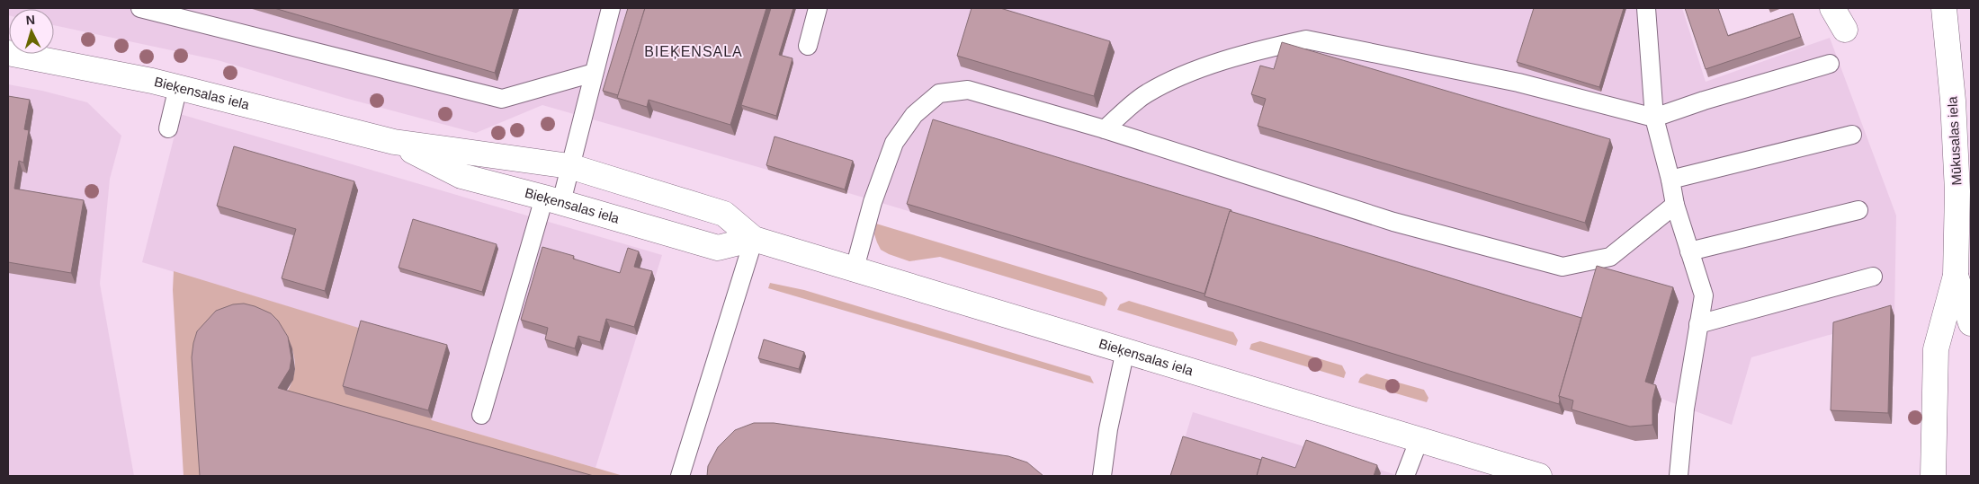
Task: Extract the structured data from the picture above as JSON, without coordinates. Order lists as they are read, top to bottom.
{
  "streets": {
    "street": ["Bieķensalas iela", "Mūkusalas iela"]
  },
  "districts": ["BIEĶENSALA"],
  "north": "top"
}
